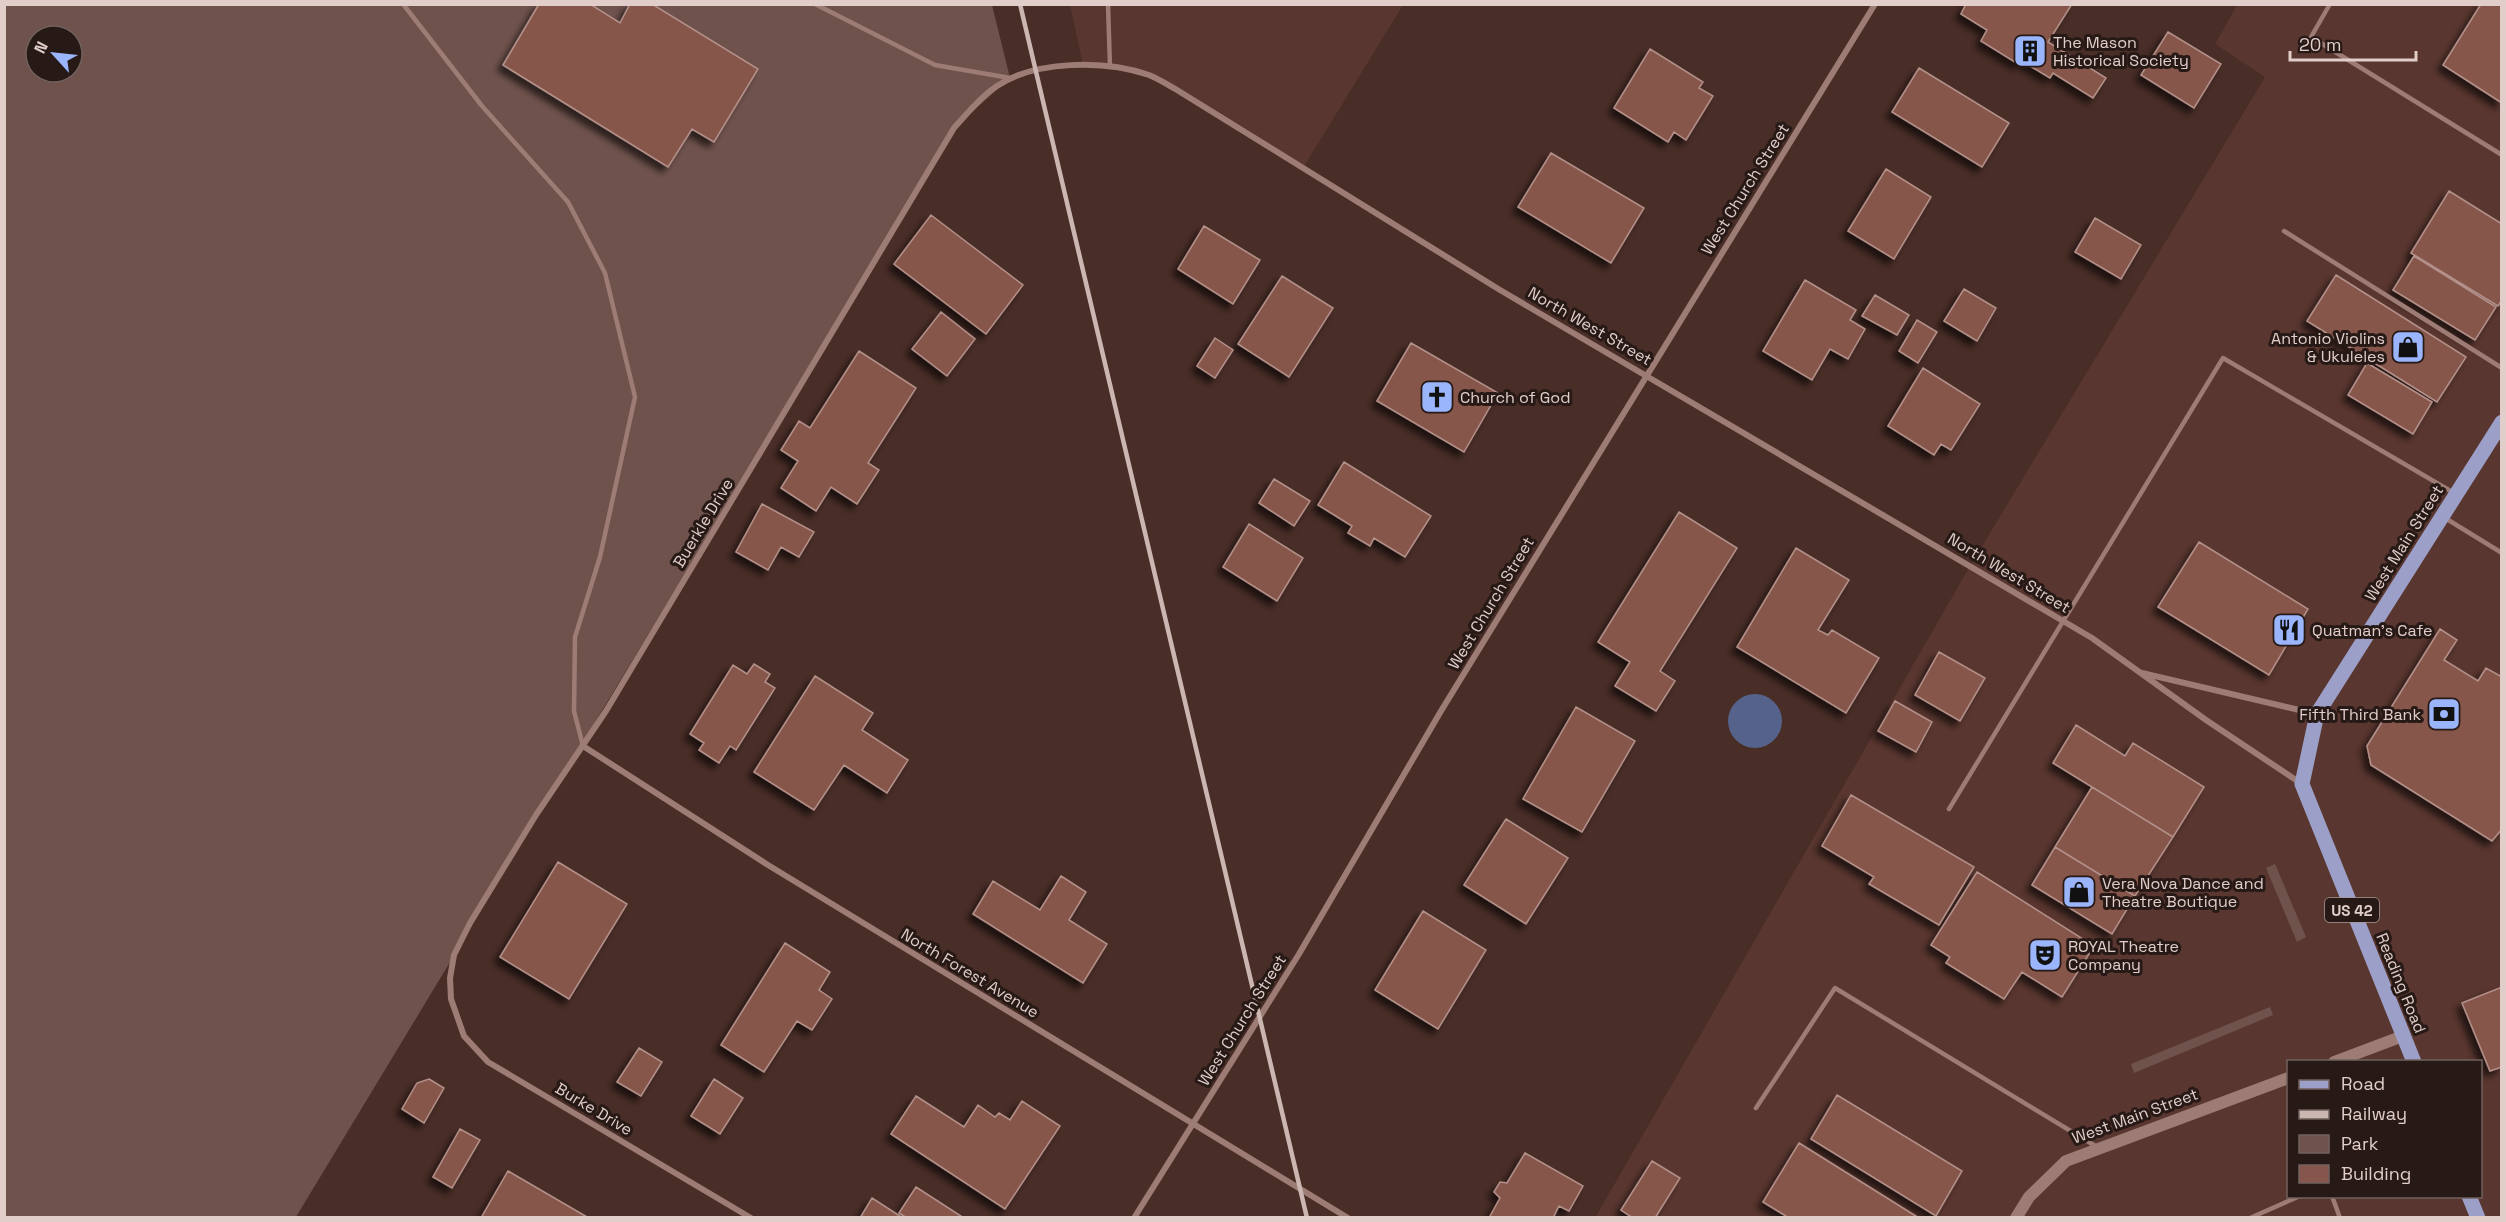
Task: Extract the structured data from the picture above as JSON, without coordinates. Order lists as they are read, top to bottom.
{
  "streets": {
    "main road": ["West Main Street", "US 42", "Reading Road"],
    "street": [
      "West Church Street",
      "North West Street",
      "Buerkle Drive",
      "North Forest Avenue",
      "Burke Drive"
    ]
  },
  "crossings": [
    ["West Church Street", "North West Street"],
    ["West Church Street", "North Forest Avenue"],
    ["North West Street", "Buerkle Drive"],
    ["North West Street", "West Main Street"],
    ["North West Street", "Reading Road"],
    ["Buerkle Drive", "North Forest Avenue"],
    ["Buerkle Drive", "Burke Drive"],
    ["West Main Street", "Reading Road"]
  ],
  "places": {
    "building": ["The Mason Historical Society"],
    "shop": ["Antonio Violins & Ukuleles", "Vera Nova Dance and Theatre Boutique"],
    "church": ["Church of God"],
    "restaurant": ["Quatman's Cafe"],
    "bank": ["Fifth Third Bank"],
    "theatre": ["ROYAL Theatre Company"]
  },
  "legend": [
    "Road",
    "Railway",
    "Park",
    "Building"
  ],
  "scale_bar": "20 m",
  "north": "top left"
}
